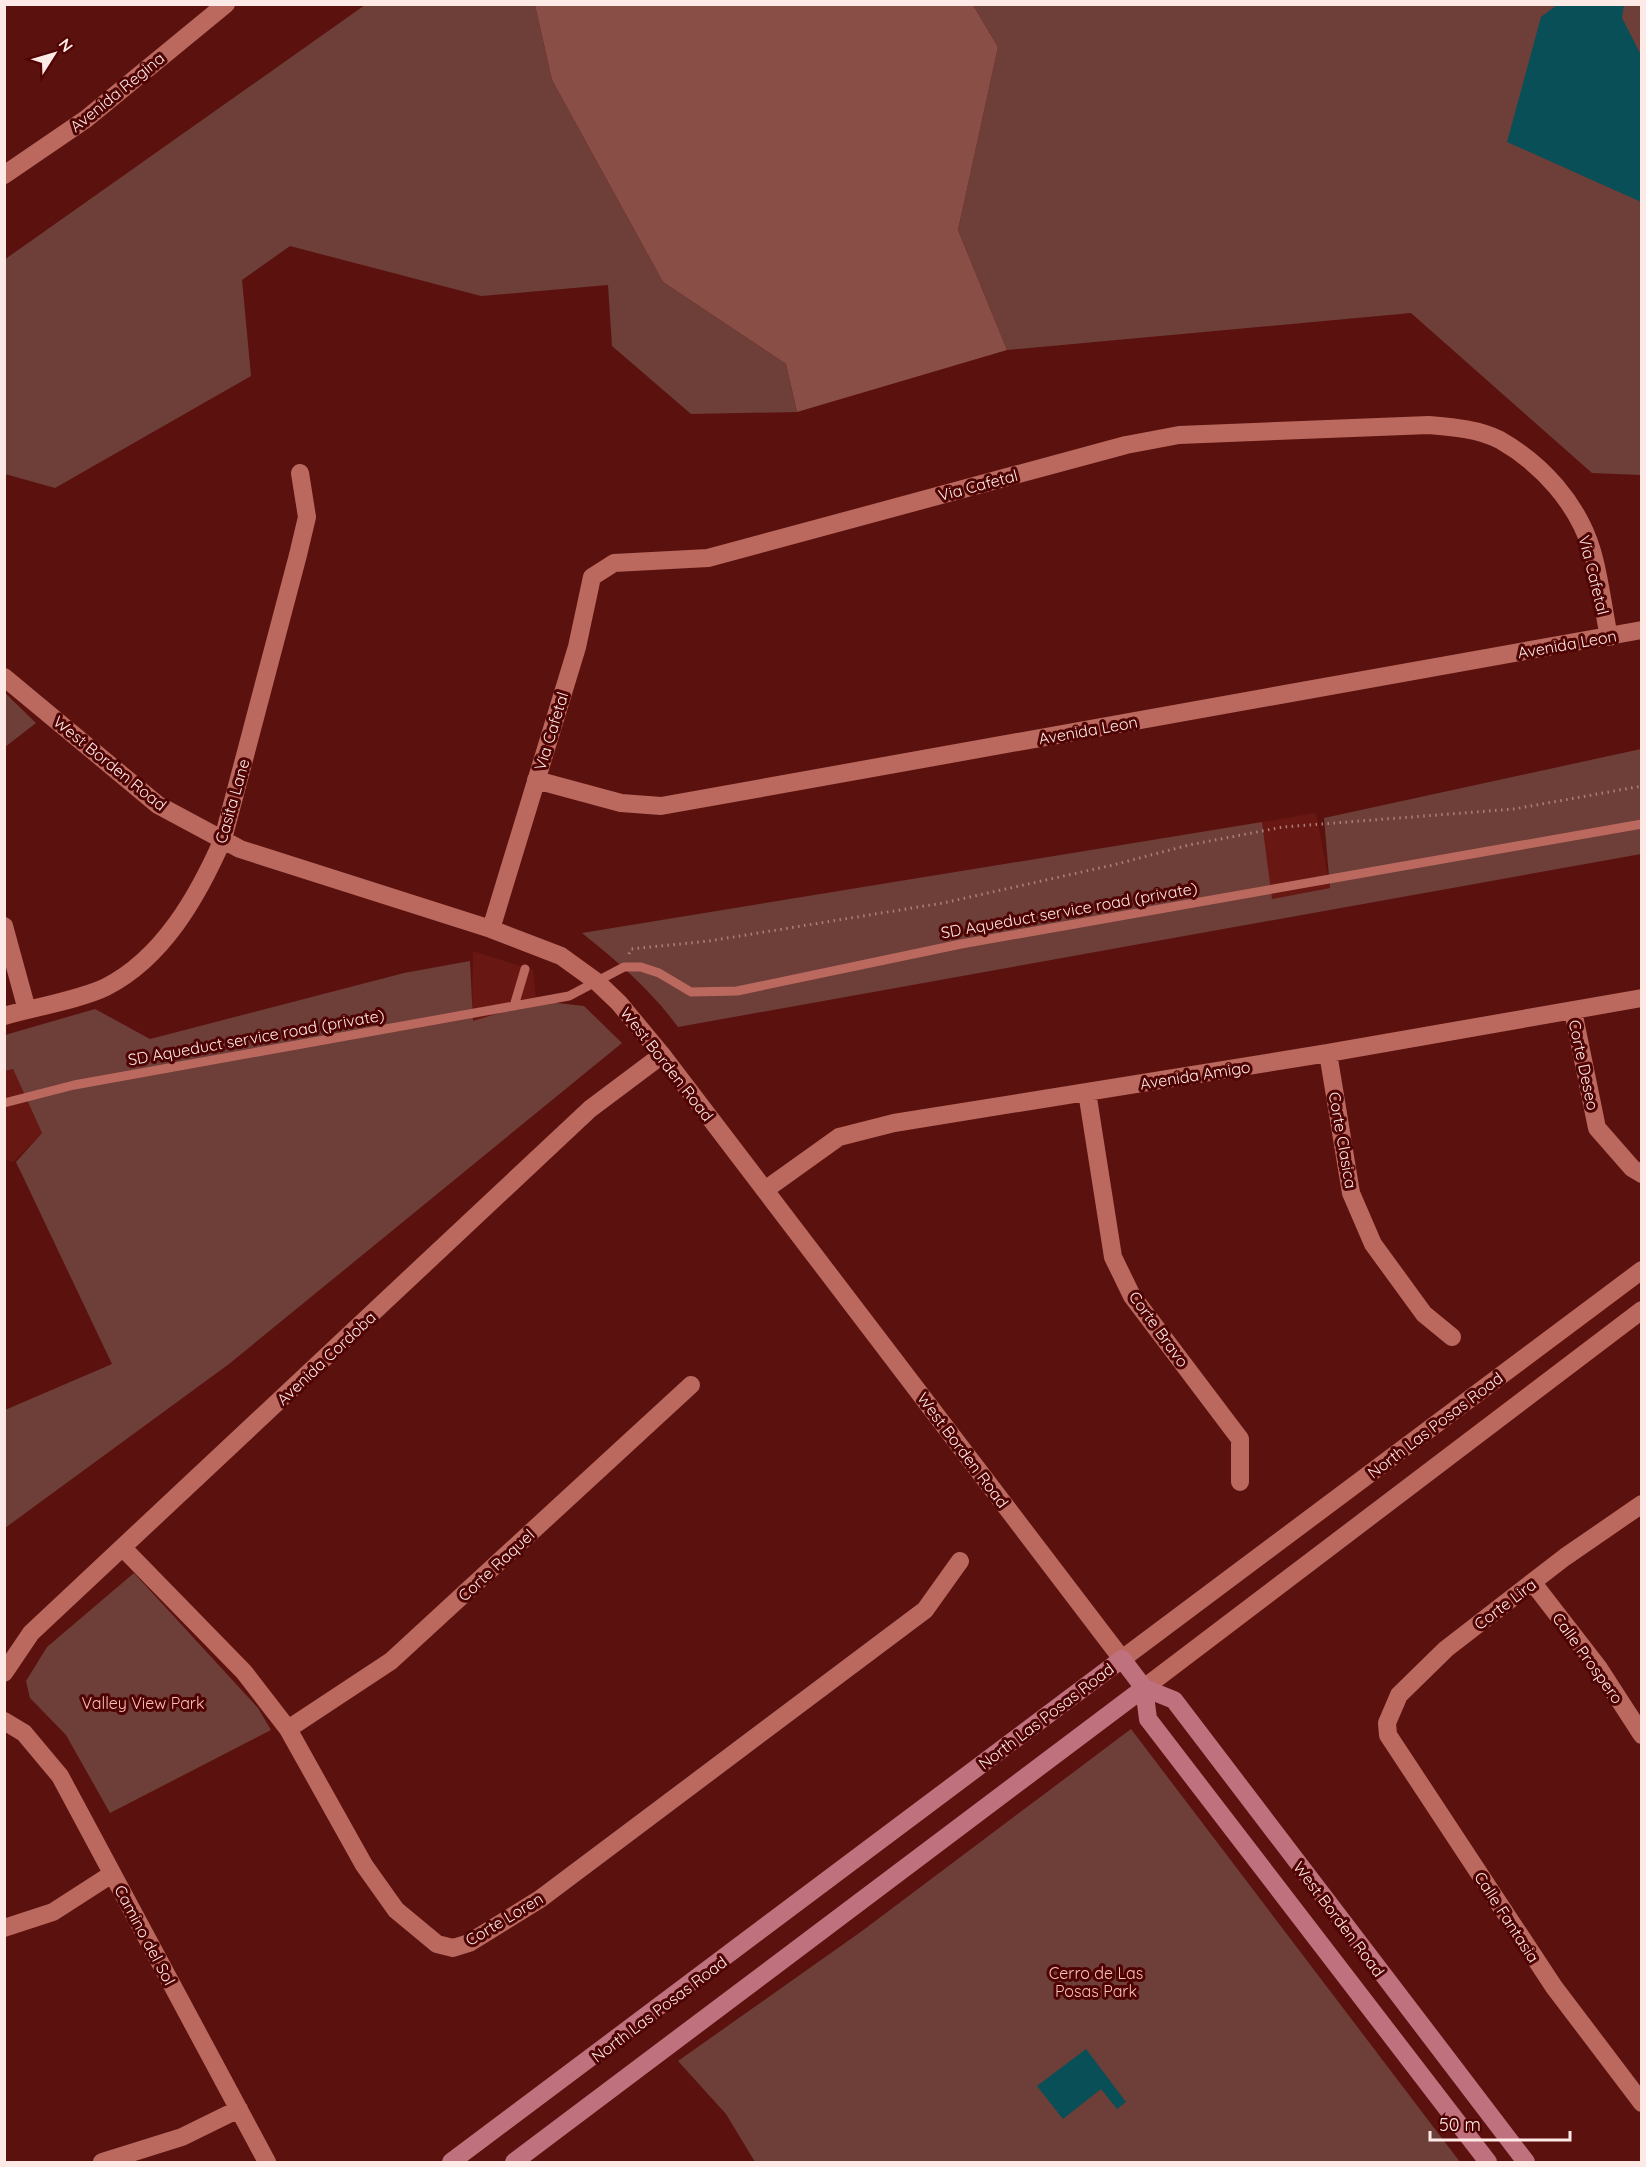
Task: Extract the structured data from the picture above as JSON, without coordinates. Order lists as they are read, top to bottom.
{
  "streets": {
    "main road": ["West Borden Road", "North Las Posas Road"],
    "street": [
      "Avenida Regina",
      "Via Cafetal",
      "Avenida Leon",
      "Casita Lane",
      "Corte Deseo",
      "Avenida Amigo",
      "Corte Clasica",
      "Corte Bravo",
      "Avenida Cordoba",
      "Corte Raquel",
      "Corte Lira",
      "Calle Prospero",
      "Calle Fantasia",
      "Corte Loren",
      "Camino del Sol"
    ],
    "lane": ["SD Aqueduct service road (private)"]
  },
  "crossings": [
    ["Via Cafetal", "Avenida Leon"],
    ["Via Cafetal", "West Borden Road"],
    ["West Borden Road", "Casita Lane"],
    ["West Borden Road", "SD Aqueduct service road (private)"],
    ["West Borden Road", "Avenida Amigo"],
    ["West Borden Road", "Avenida Cordoba"],
    ["West Borden Road", "North Las Posas Road"],
    ["Corte Deseo", "Avenida Amigo"],
    ["Avenida Amigo", "Corte Clasica"],
    ["Avenida Amigo", "Corte Bravo"],
    ["Avenida Cordoba", "Corte Loren"],
    ["Corte Raquel", "Corte Loren"],
    ["Corte Lira", "Calle Prospero"],
    ["Corte Lira", "Calle Fantasia"]
  ],
  "parks": ["Valley View Park", "Cerro de Las Posas Park"],
  "scale_bar": "50 m",
  "north": "top right"
}
